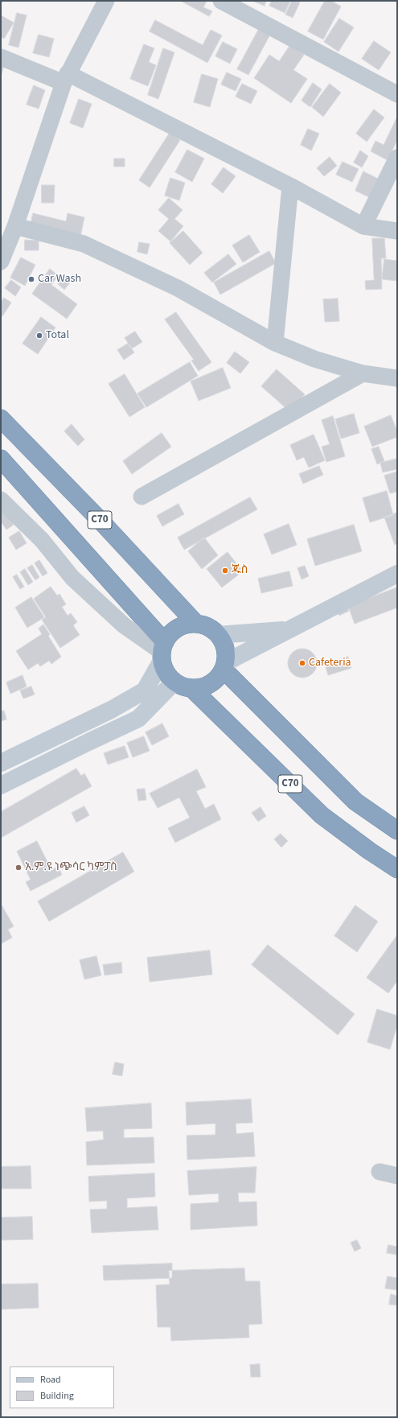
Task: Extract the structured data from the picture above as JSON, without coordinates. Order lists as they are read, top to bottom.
{
  "streets": {
    "highway": ["C70"]
  },
  "places": [
    "Car Wash",
    "Total",
    "ጁስ",
    "Cafeteria",
    "አ.ም.ዩ ነጭሳር ካምፓስ"
  ],
  "legend": ["Road", "Building"]
}
